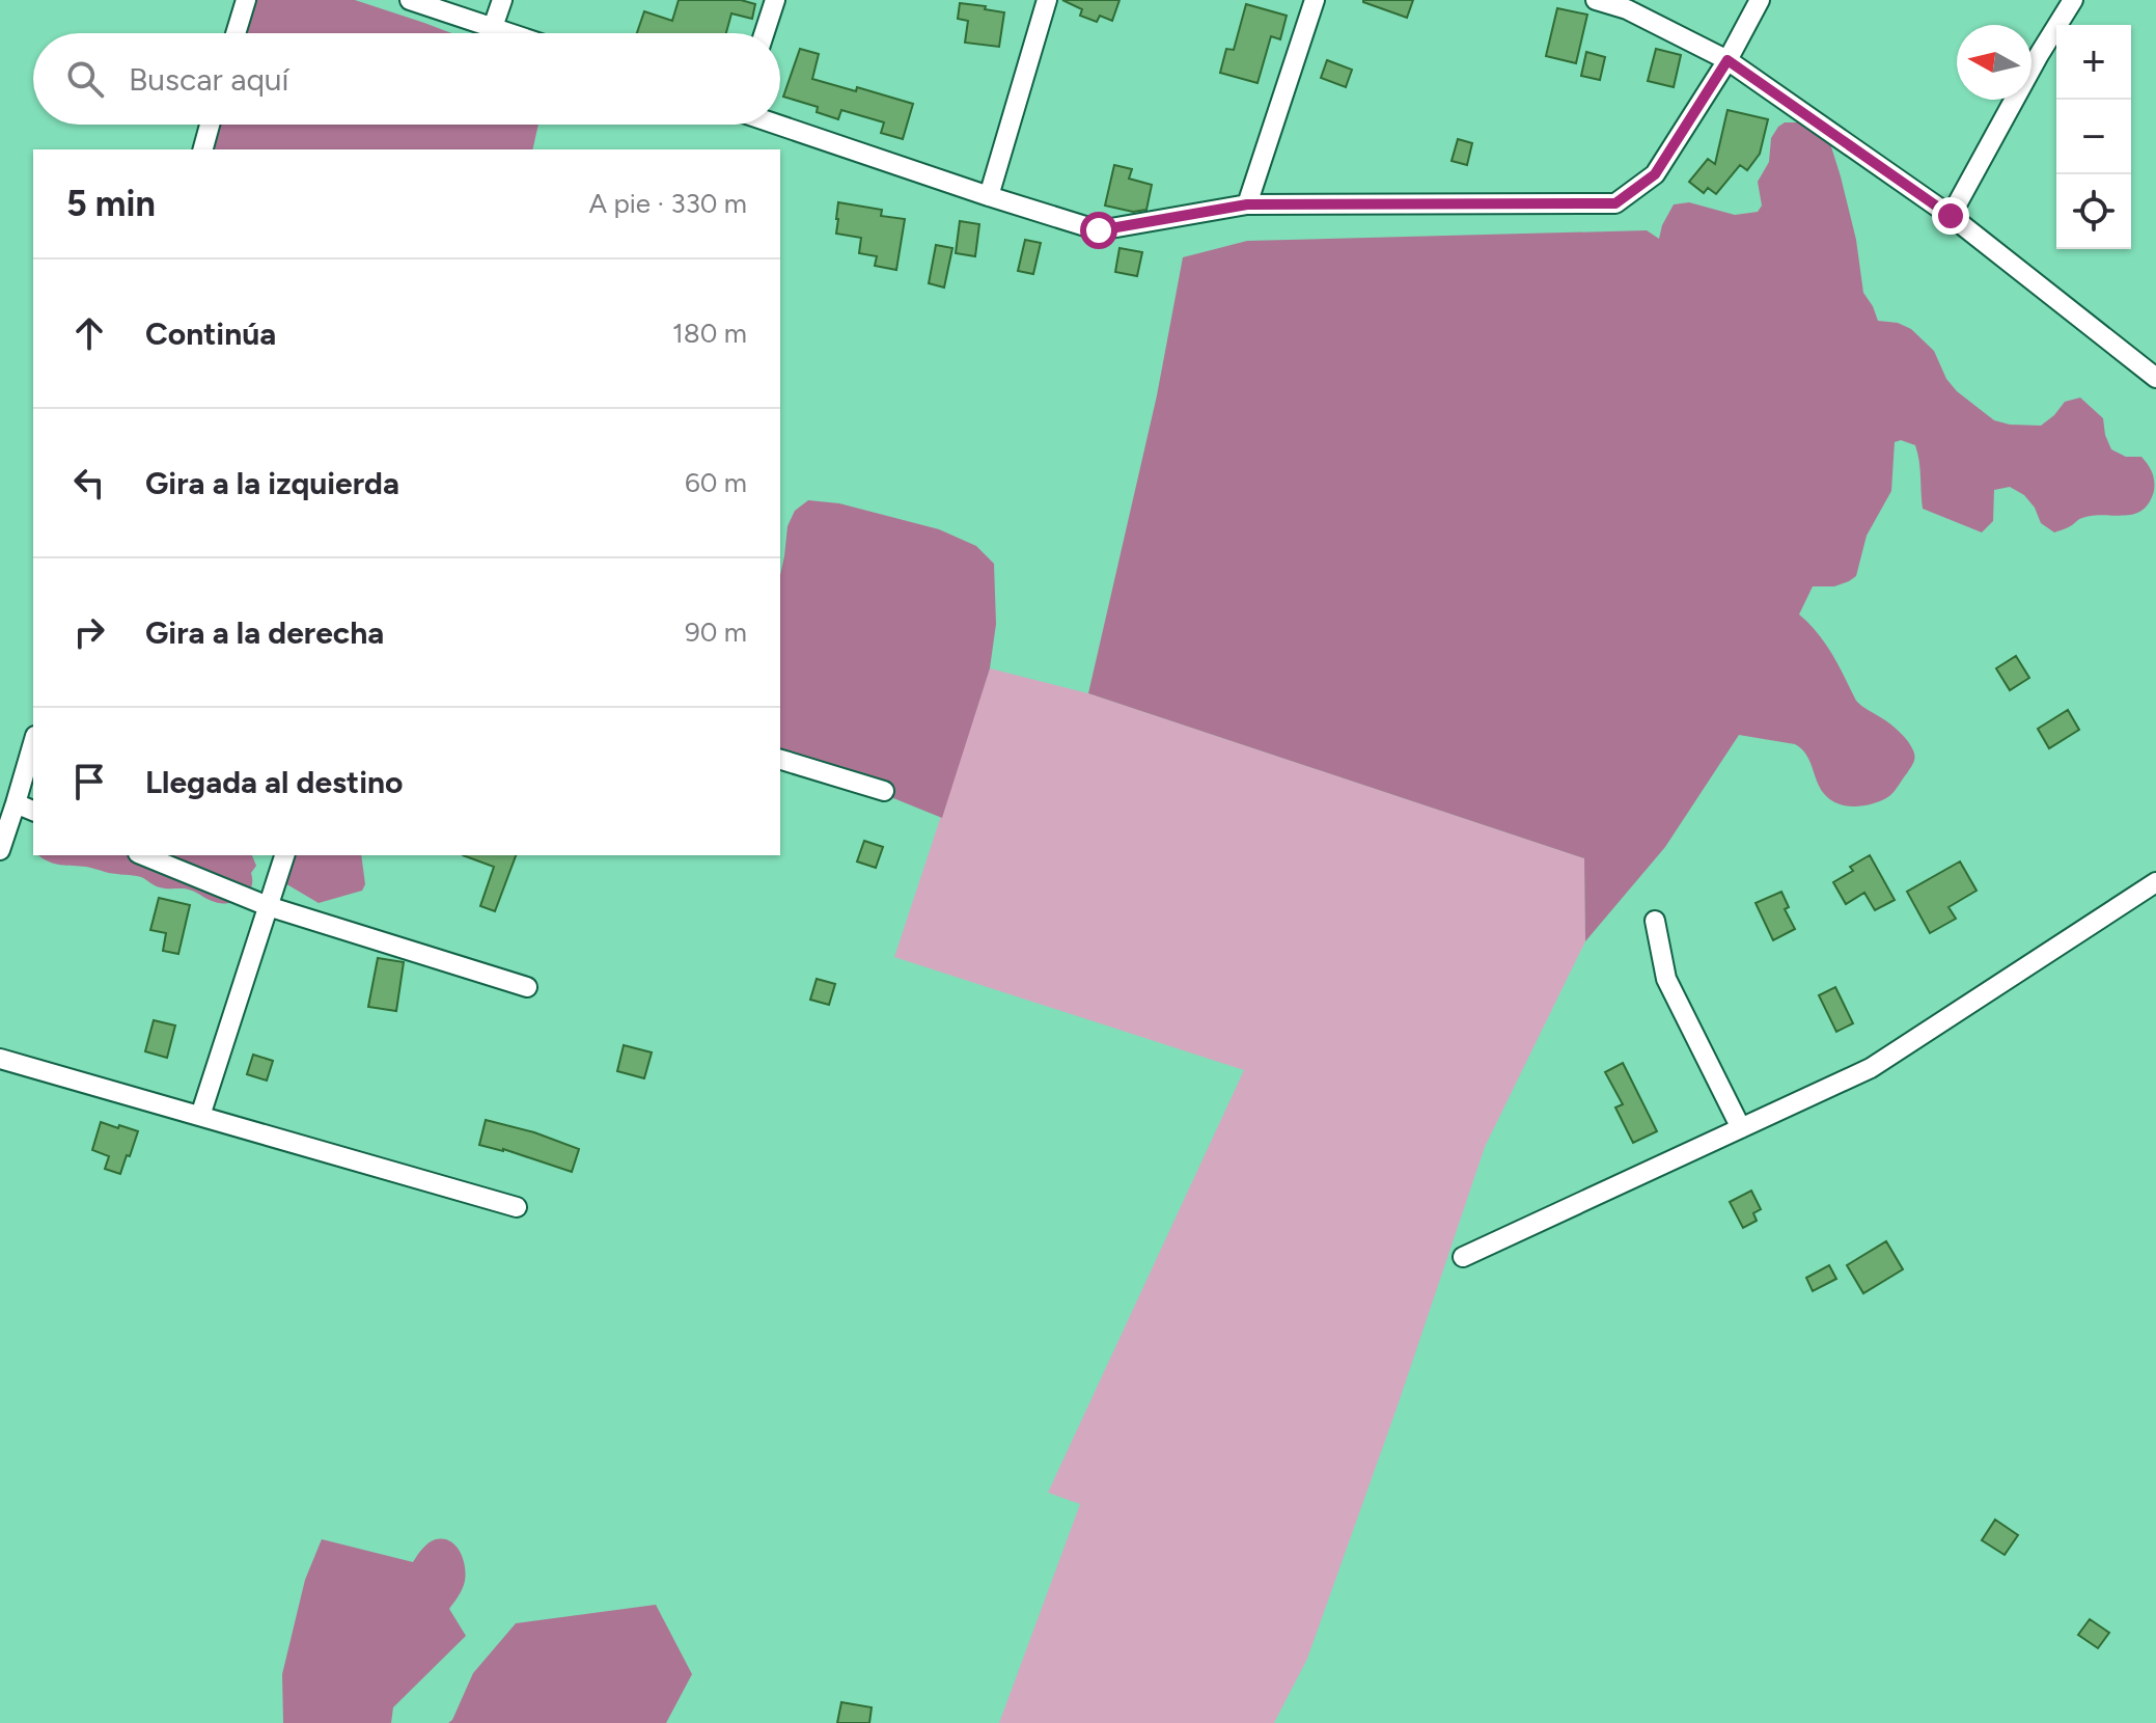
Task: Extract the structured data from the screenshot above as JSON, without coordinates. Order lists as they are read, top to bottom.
{
  "north": "left",
  "page": {
    "map_buttons": ["+", "−"],
    "search": "Buscar aquí",
    "heading": ["5 min", "A pie · 330 m"],
    "list": [
      ["Continúa", "180 m"],
      ["Gira a la izquierda", "60 m"],
      ["Gira a la derecha", "90 m"],
      "Llegada al destino"
    ]
  }
}
